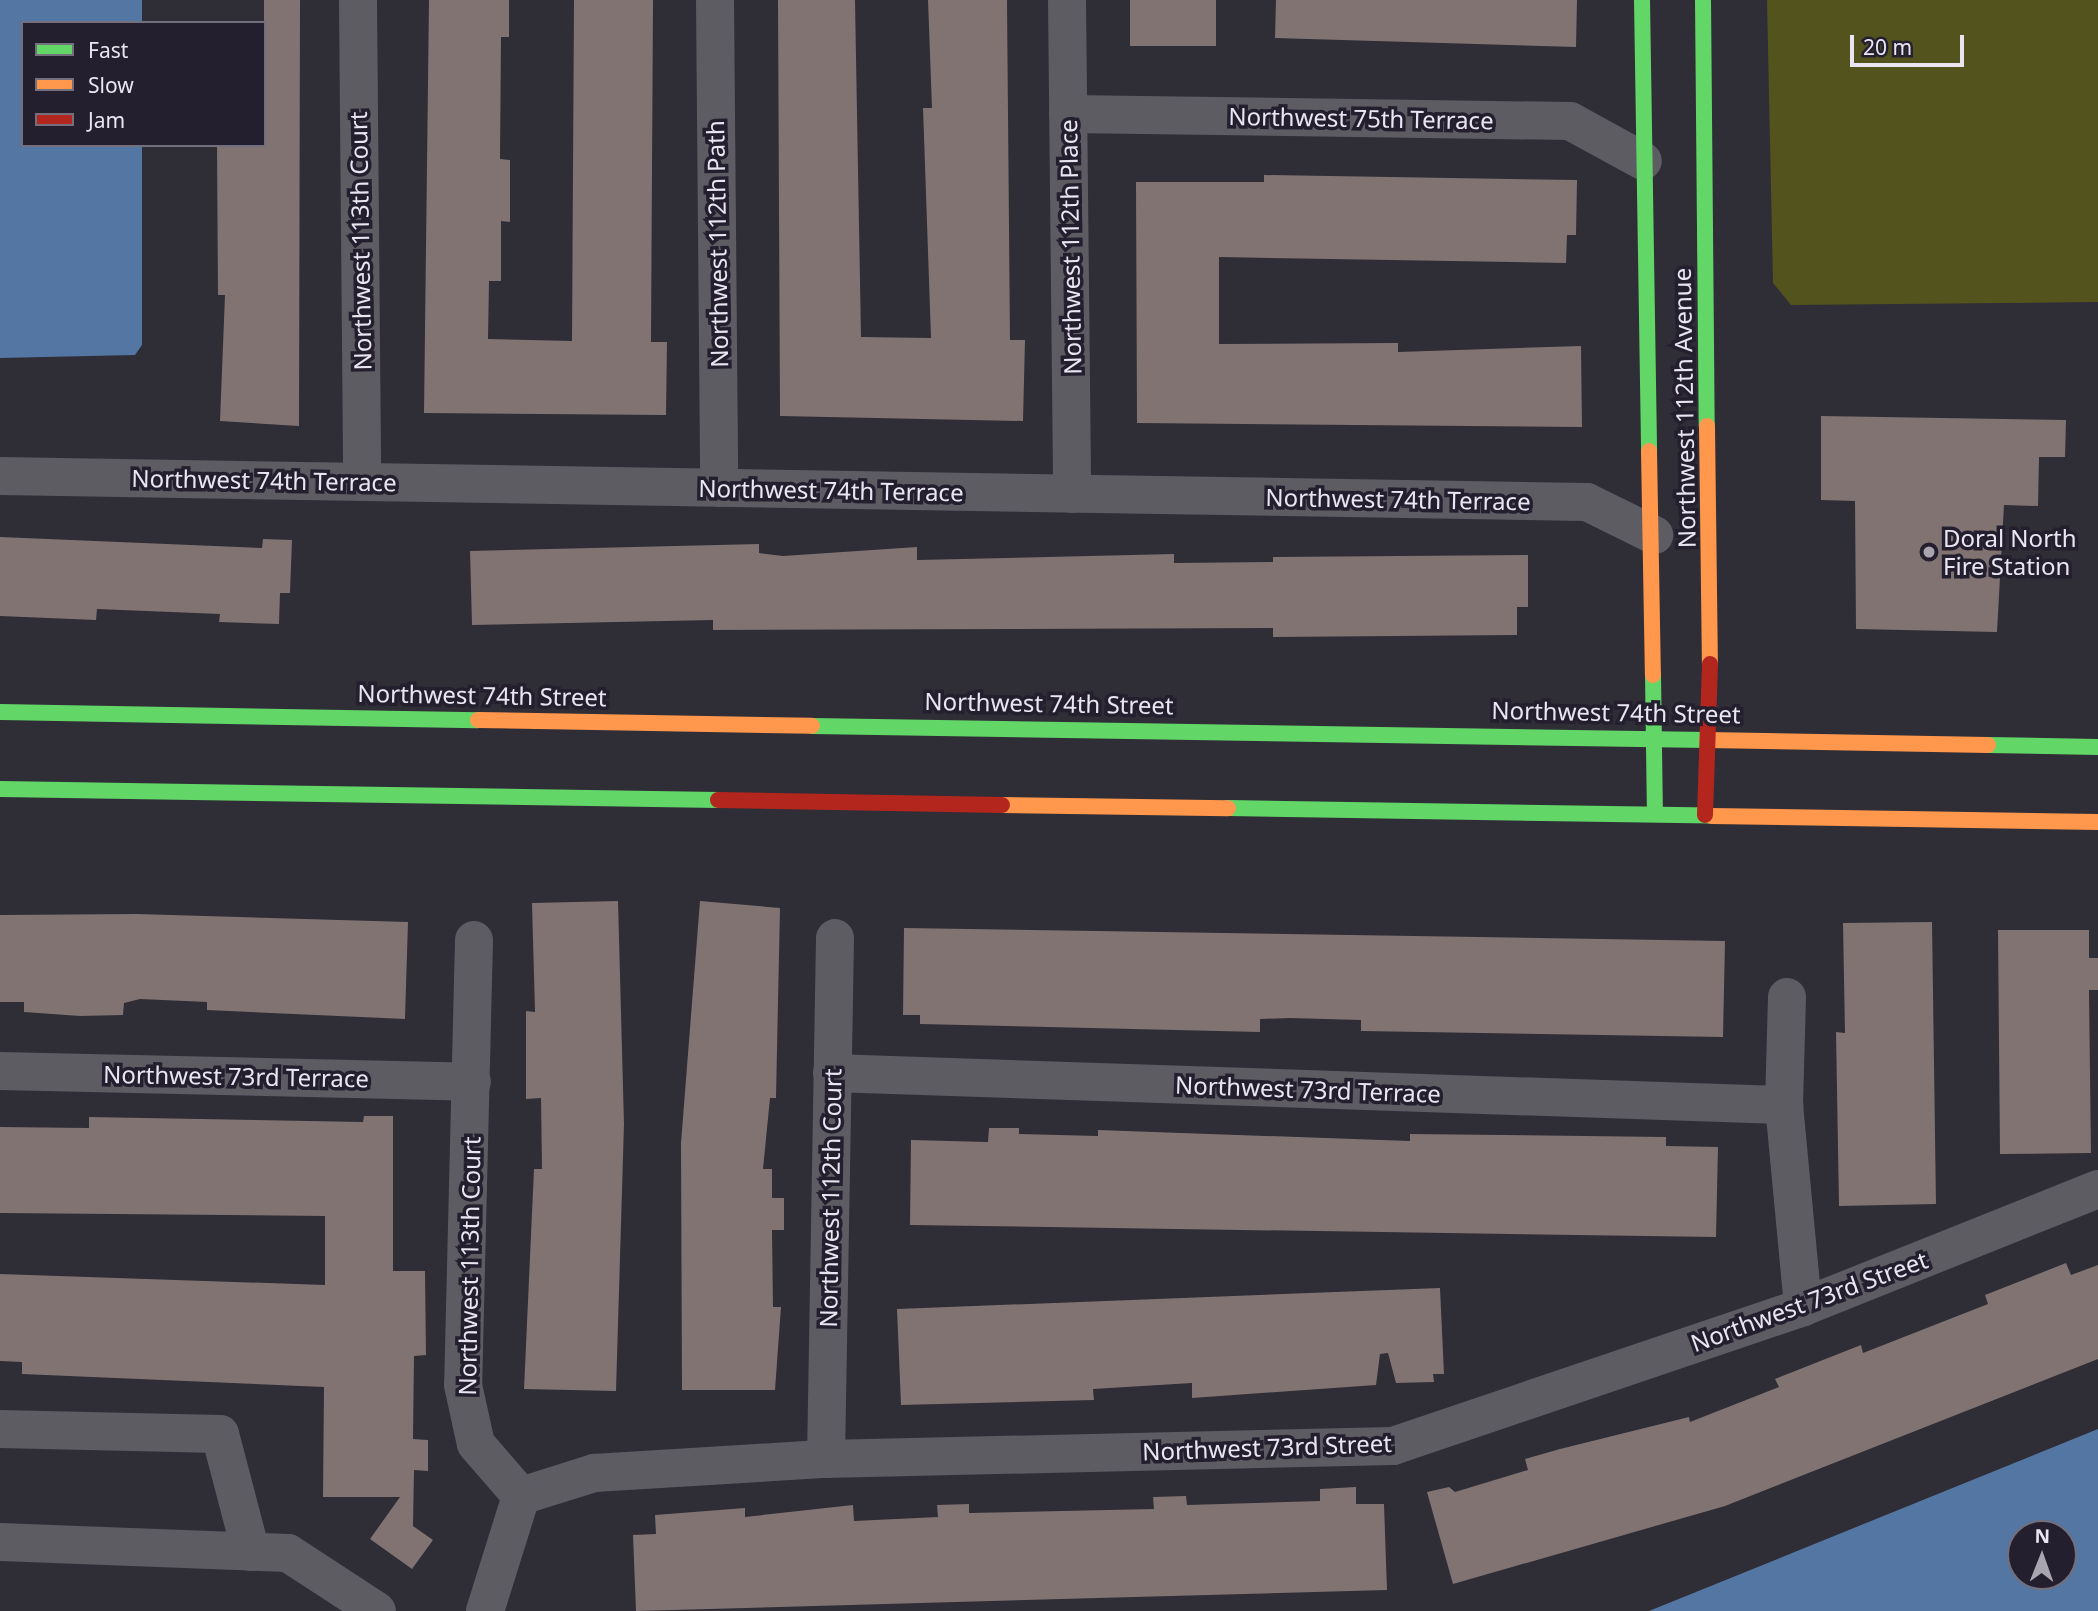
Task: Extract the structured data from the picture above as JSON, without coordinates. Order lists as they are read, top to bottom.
{
  "streets": {
    "main road": ["Northwest 112th Avenue", "Northwest 74th Street"],
    "street": [
      "Northwest 75th Terrace",
      "Northwest 113th Court",
      "Northwest 112th Path",
      "Northwest 112th Place",
      "Northwest 74th Terrace",
      "Northwest 73rd Terrace",
      "Northwest 112th Court",
      "Northwest 73rd Street"
    ]
  },
  "crossings": [
    ["Northwest 75th Terrace", "Northwest 112th Place"],
    ["Northwest 75th Terrace", "Northwest 112th Avenue"],
    ["Northwest 113th Court", "Northwest 74th Terrace"],
    ["Northwest 113th Court", "Northwest 73rd Terrace"],
    ["Northwest 113th Court", "Northwest 73rd Street"],
    ["Northwest 112th Path", "Northwest 74th Terrace"],
    ["Northwest 112th Place", "Northwest 74th Terrace"],
    ["Northwest 112th Avenue", "Northwest 74th Terrace"],
    ["Northwest 112th Avenue", "Northwest 74th Street"],
    ["Northwest 73rd Terrace", "Northwest 112th Court"],
    ["Northwest 112th Court", "Northwest 73rd Street"]
  ],
  "places": ["Doral North Fire Station"],
  "legend": ["Fast", "Slow", "Jam"],
  "scale_bar": "20 m",
  "north": "top"
}
